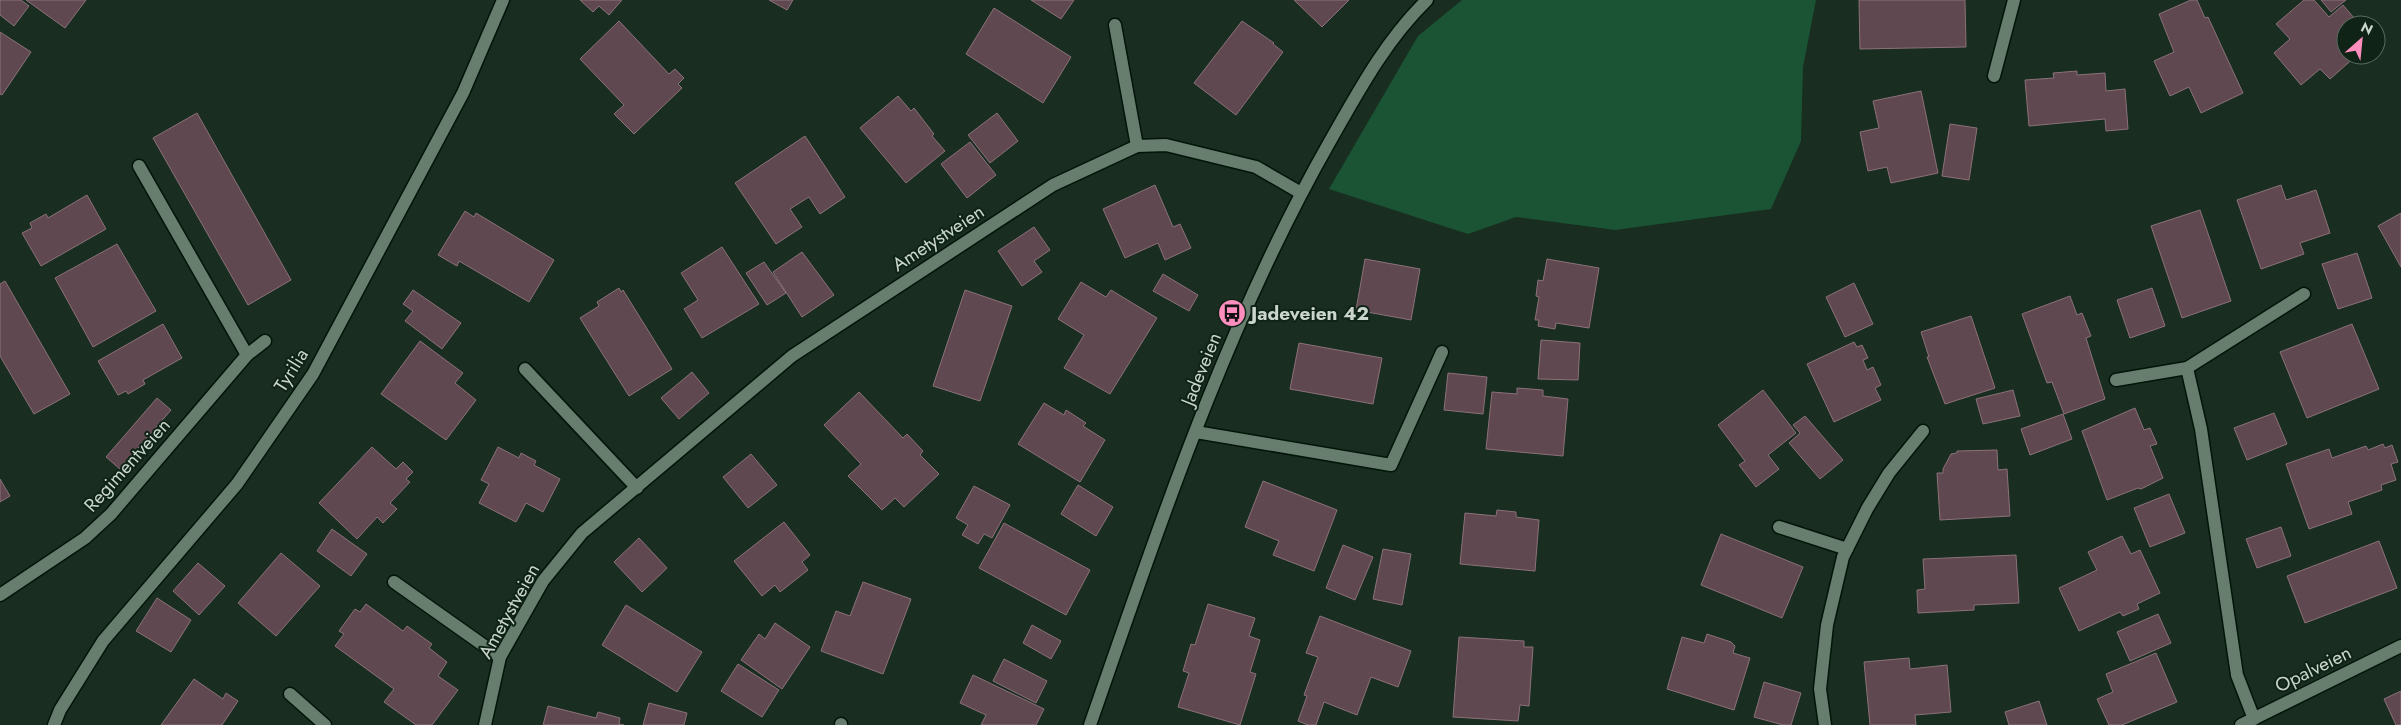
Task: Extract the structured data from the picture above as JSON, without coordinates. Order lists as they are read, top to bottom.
{
  "streets": {
    "street": [
      "Ametystveien",
      "Jadeveien",
      "Tyrilia",
      "Regimentveien",
      "Opalveien"
    ]
  },
  "crossings": [
    ["Ametystveien", "Jadeveien"]
  ],
  "places": {
    "bus stop": ["Jadeveien 42"]
  },
  "north": "top right"
}
